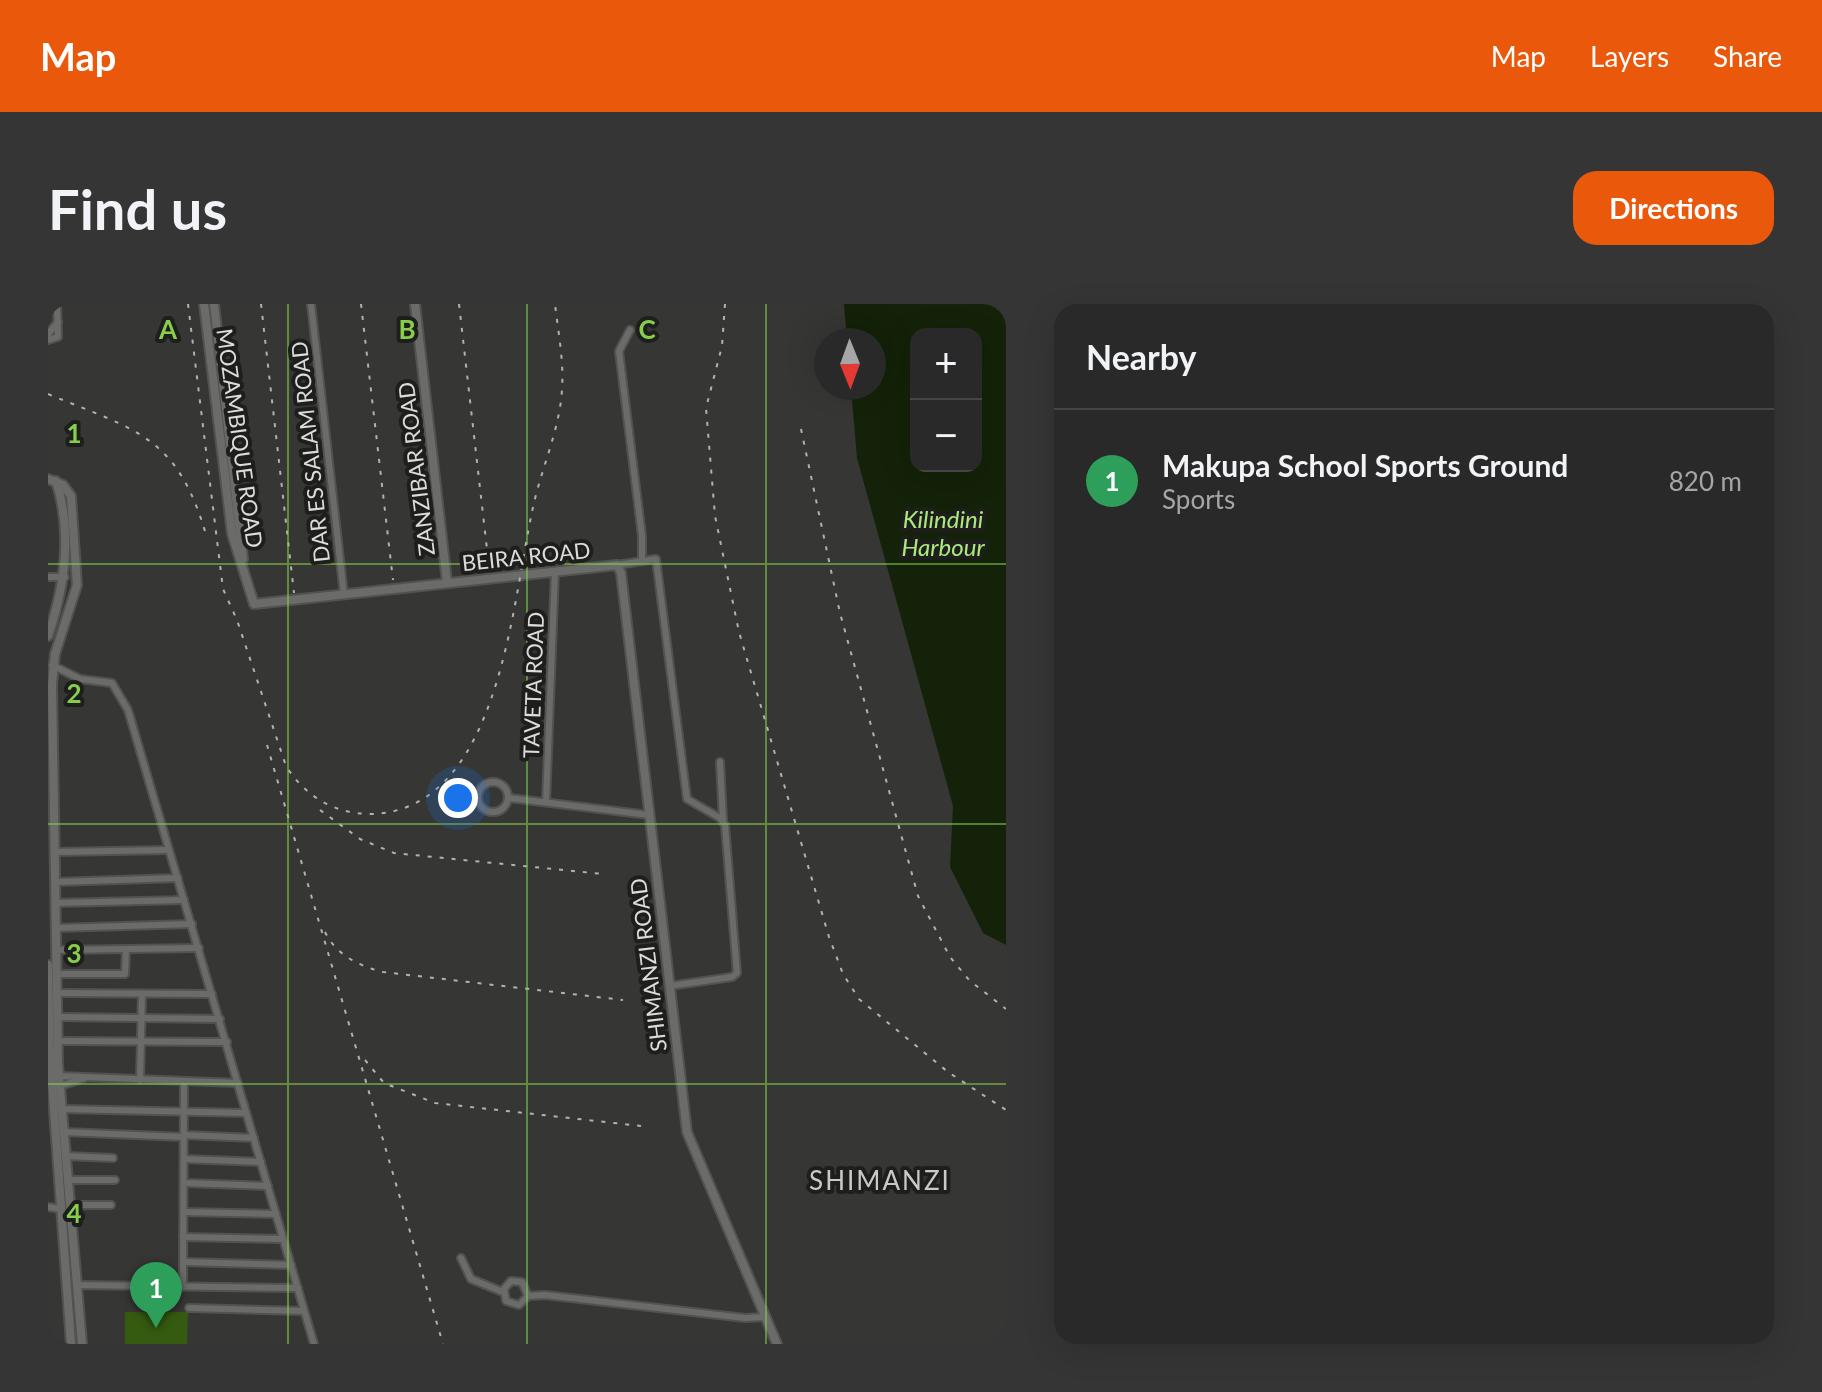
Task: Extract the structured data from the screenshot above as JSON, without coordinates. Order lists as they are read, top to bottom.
{
  "streets": {
    "main road": [
      "MOZAMBIQUE ROAD",
      "ZANZIBAR ROAD",
      "BEIRA ROAD",
      "SHIMANZI ROAD"
    ],
    "street": ["DAR ES SALAM ROAD", "TAVETA ROAD"]
  },
  "crossings": [
    ["MOZAMBIQUE ROAD", "DAR ES SALAM ROAD"],
    ["MOZAMBIQUE ROAD", "BEIRA ROAD"],
    ["DAR ES SALAM ROAD", "BEIRA ROAD"],
    ["ZANZIBAR ROAD", "BEIRA ROAD"],
    ["BEIRA ROAD", "TAVETA ROAD"],
    ["BEIRA ROAD", "SHIMANZI ROAD"]
  ],
  "districts": ["SHIMANZI"],
  "water": ["Kilindini Harbour"],
  "north": "bottom",
  "page": {
    "header": "Map",
    "nav": ["Map", "Layers", "Share"],
    "buttons": "Directions",
    "title": "Find us",
    "heading": "Nearby",
    "map_buttons": ["+", "−"],
    "list": [
      {
        "mark": "1",
        "name": "Makupa School Sports Ground",
        "note": "Sports",
        "value": "820 m"
      }
    ],
    "pins": "1"
  },
  "grid": {
    "columns": ["A", "B", "C"],
    "rows": [
      "1",
      "2",
      "3",
      "4"
    ]
  }
}
